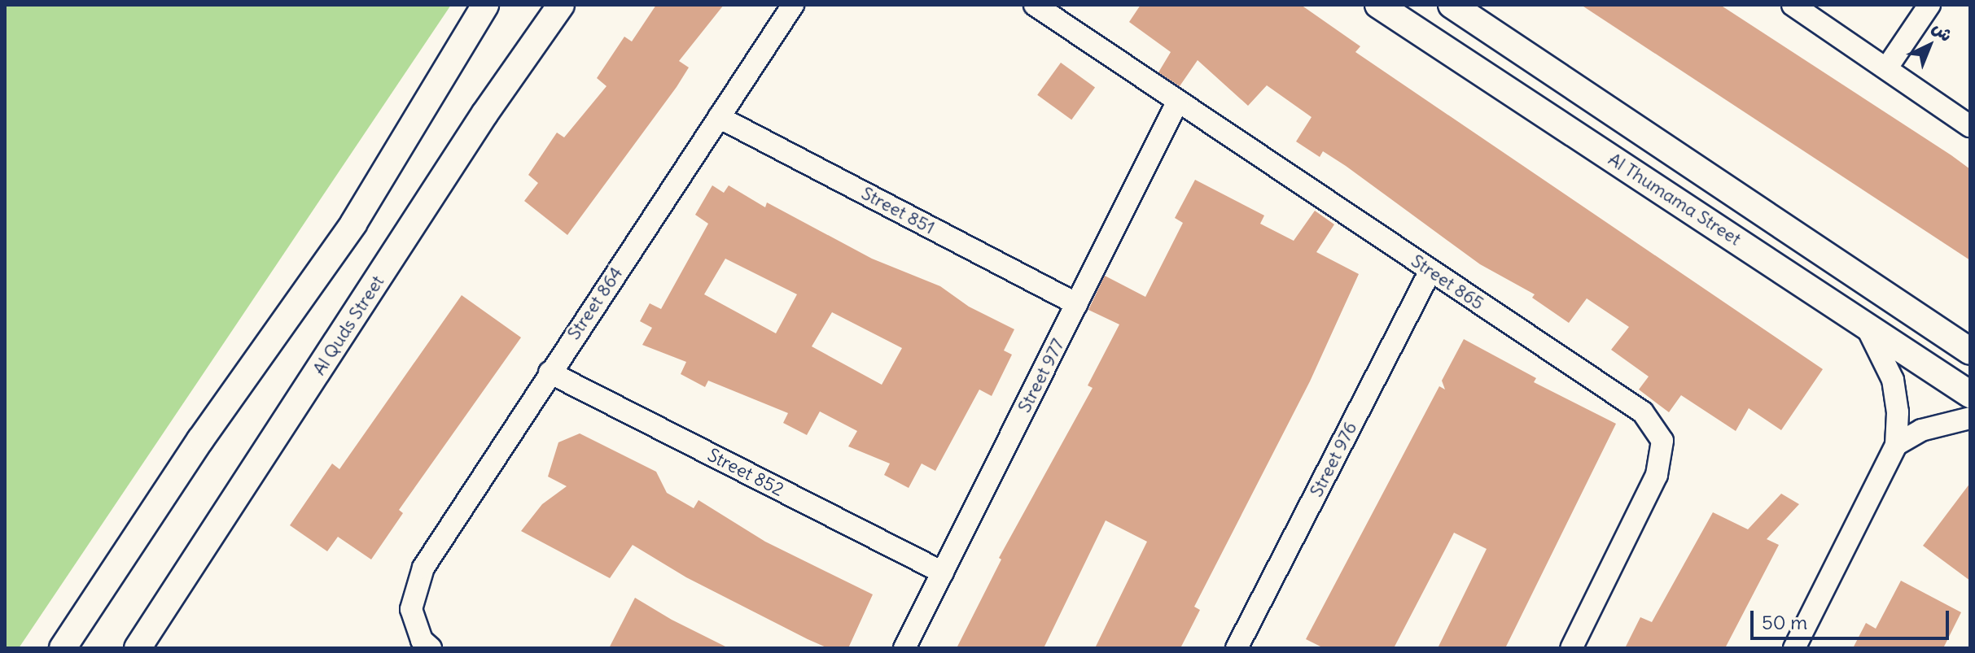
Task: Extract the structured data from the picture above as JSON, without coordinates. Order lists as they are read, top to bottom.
{
  "streets": {
    "street": [
      "Al Thumama Street",
      "Street 851",
      "Street 865",
      "Street 864",
      "Al Quds Street",
      "Street 977",
      "Street 976",
      "Street 852"
    ]
  },
  "crossings": [
    ["Street 851", "Street 864"],
    ["Street 851", "Street 977"],
    ["Street 865", "Street 977"],
    ["Street 865", "Street 976"],
    ["Street 864", "Street 852"],
    ["Street 977", "Street 852"]
  ],
  "scale_bar": "50 m",
  "north": "top right"
}
